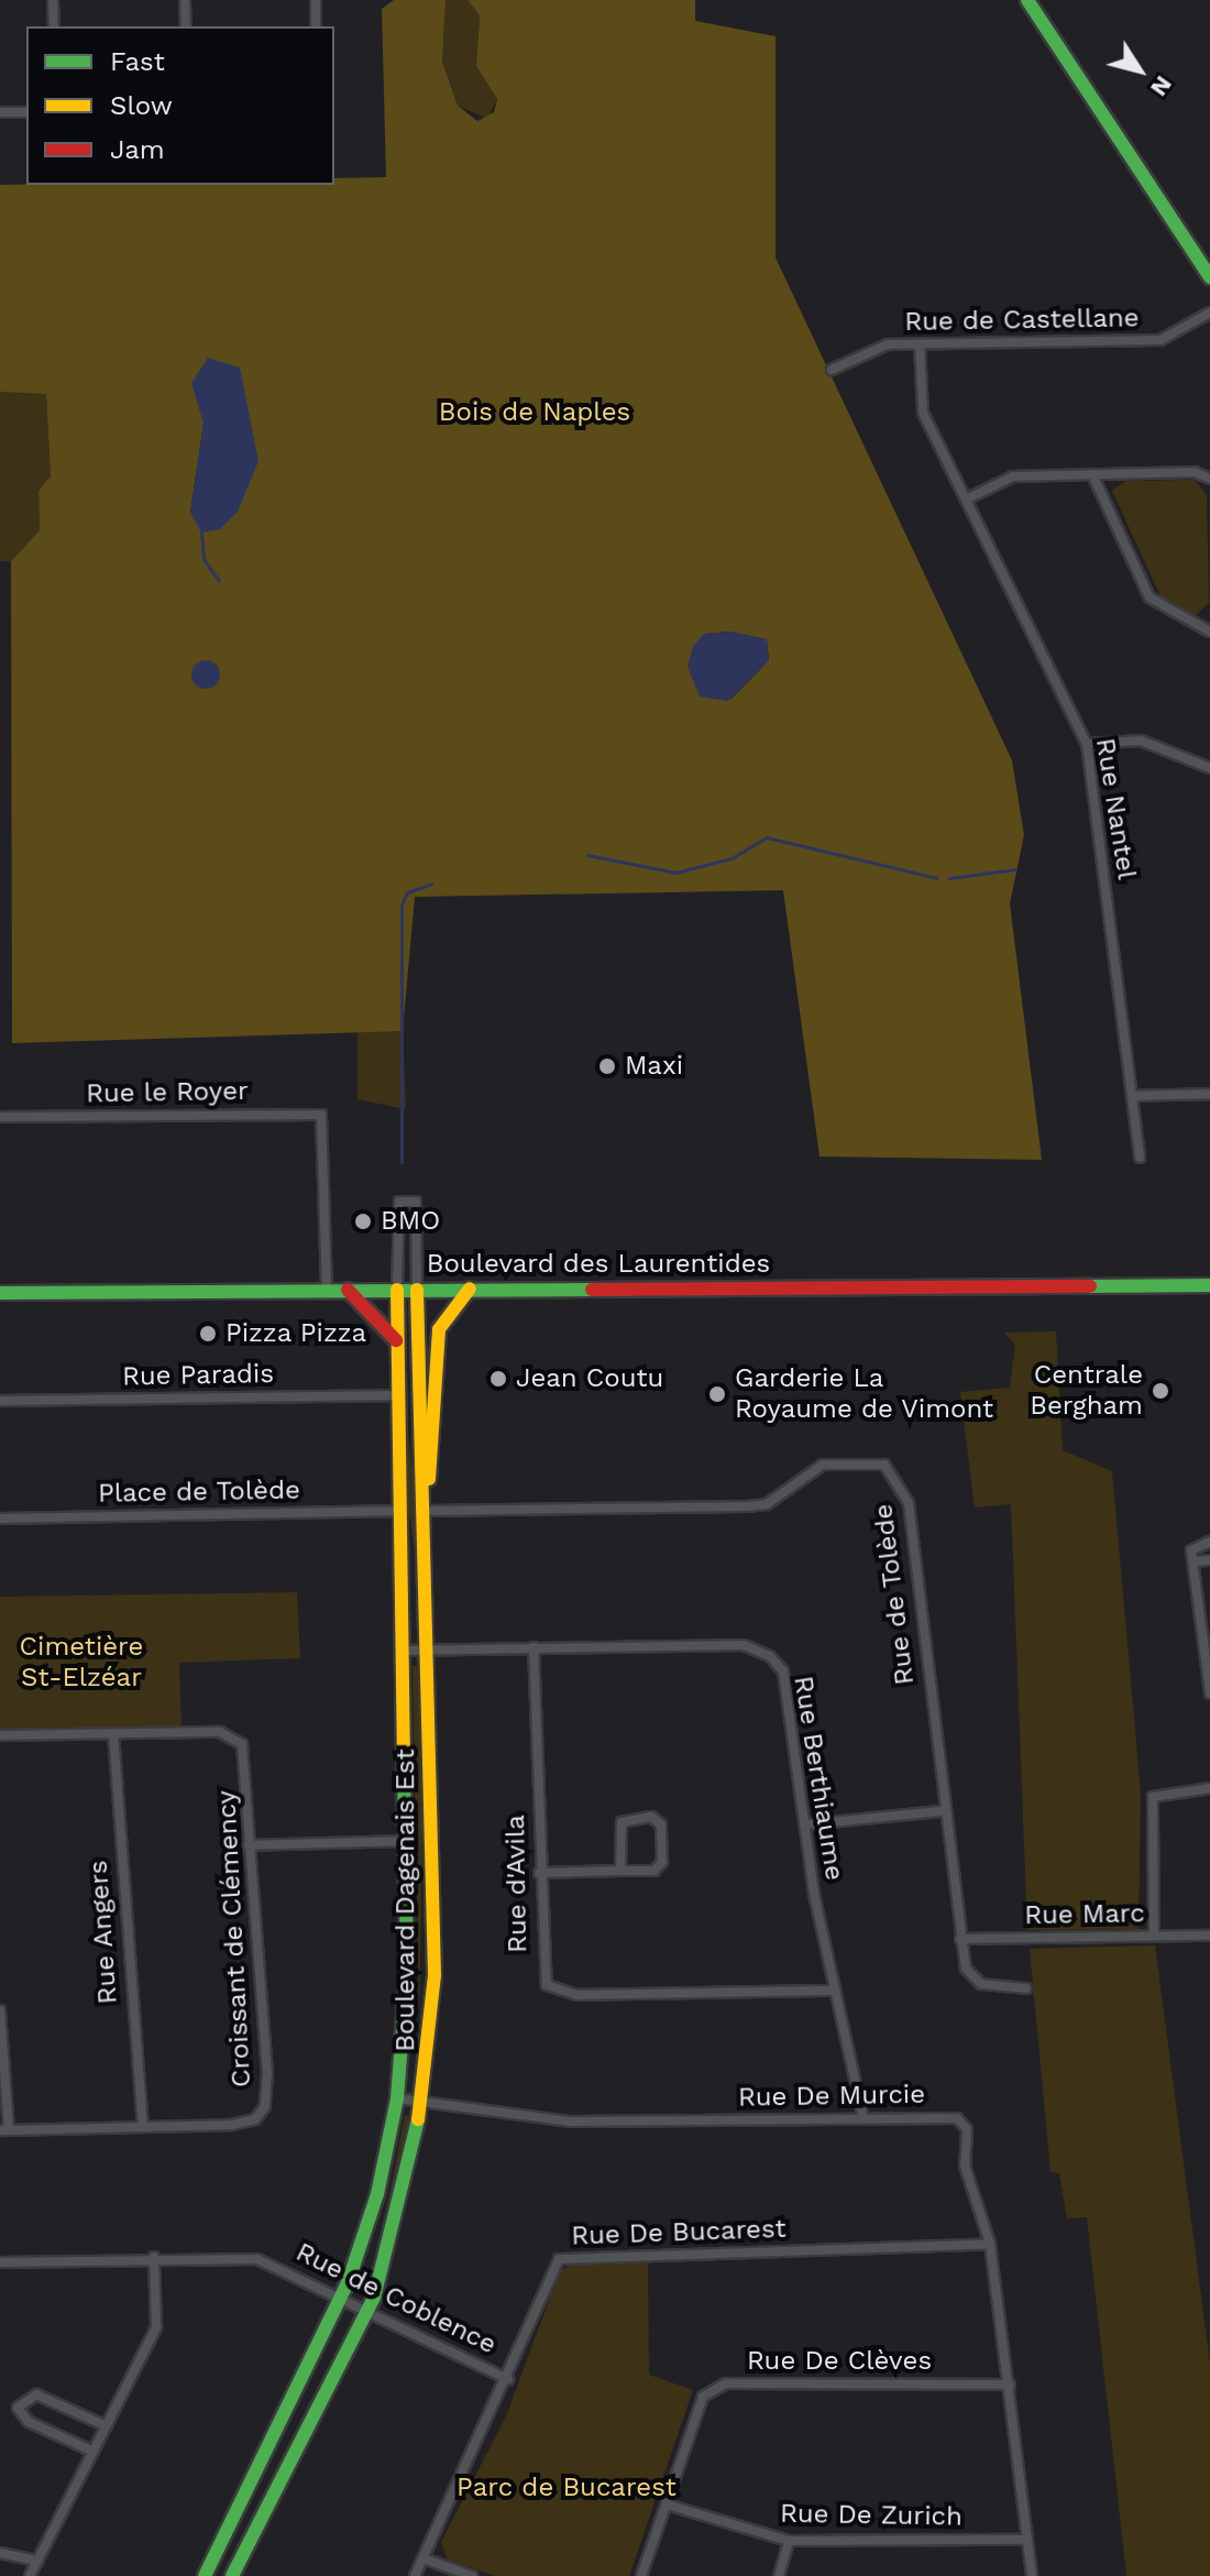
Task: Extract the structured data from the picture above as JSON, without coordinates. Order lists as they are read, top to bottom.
{
  "streets": {
    "main road": ["Boulevard des Laurentides", "Boulevard Dagenais Est"],
    "street": [
      "Rue de Castellane",
      "Rue Nantel",
      "Rue le Royer",
      "Rue Paradis",
      "Place de Tolède",
      "Rue de Tolède",
      "Rue Berthiaume",
      "Rue d'Avila",
      "Rue Marc",
      "Rue Angers",
      "Croissant de Clémency",
      "Rue De Murcie",
      "Rue De Bucarest",
      "Rue de Coblence",
      "Rue De Clèves",
      "Rue De Zurich"
    ]
  },
  "crossings": [
    ["Rue de Castellane", "Rue Nantel"],
    ["Rue le Royer", "Boulevard des Laurentides"],
    ["Boulevard des Laurentides", "Boulevard Dagenais Est"],
    ["Rue Paradis", "Boulevard Dagenais Est"],
    ["Place de Tolède", "Boulevard Dagenais Est"],
    ["Rue de Tolède", "Boulevard Dagenais Est"],
    ["Rue de Tolède", "Rue Marc"],
    ["Rue Berthiaume", "Rue d'Avila"],
    ["Rue Berthiaume", "Boulevard Dagenais Est"],
    ["Rue Berthiaume", "Rue De Murcie"],
    ["Boulevard Dagenais Est", "Rue De Murcie"],
    ["Boulevard Dagenais Est", "Rue de Coblence"],
    ["Rue Angers", "Croissant de Clémency"],
    ["Rue De Murcie", "Rue De Bucarest"],
    ["Rue De Murcie", "Rue De Clèves"],
    ["Rue De Murcie", "Rue De Zurich"],
    ["Rue De Bucarest", "Rue de Coblence"],
    ["Rue De Clèves", "Rue De Zurich"]
  ],
  "parks": ["Bois de Naples", "Cimetière St-Elzéar", "Parc de Bucarest"],
  "places": [
    "Maxi",
    "BMO",
    "Pizza Pizza",
    "Jean Coutu",
    "Centrale Bergham",
    "Garderie La Royaume de Vimont"
  ],
  "legend": ["Fast", "Slow", "Jam"],
  "north": "bottom right"
}
